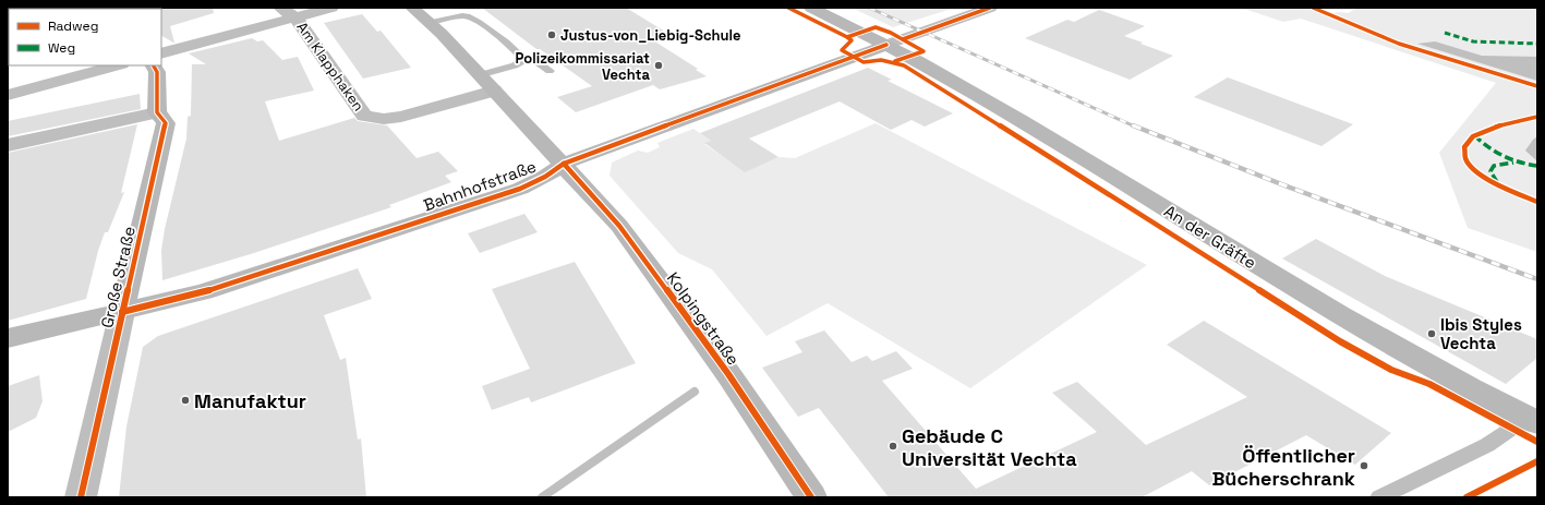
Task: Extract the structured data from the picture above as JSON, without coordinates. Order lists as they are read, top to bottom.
{
  "streets": {
    "street": [
      "Am Klapphaken",
      "Bahnhofstraße",
      "An der Gräfte",
      "Große Straße",
      "Kolpingstraße"
    ]
  },
  "crossings": [
    ["Am Klapphaken", "Kolpingstraße"],
    ["Bahnhofstraße", "An der Gräfte"],
    ["Bahnhofstraße", "Große Straße"],
    ["Bahnhofstraße", "Kolpingstraße"]
  ],
  "places": [
    "Justus-von_Liebig-Schule",
    "Polizeikommissariat Vechta",
    "Ibis Styles Vechta",
    "Manufaktur",
    "Gebäude C Universität Vechta",
    "Öffentlicher Bücherschrank"
  ],
  "legend": ["Radweg", "Weg"]
}
